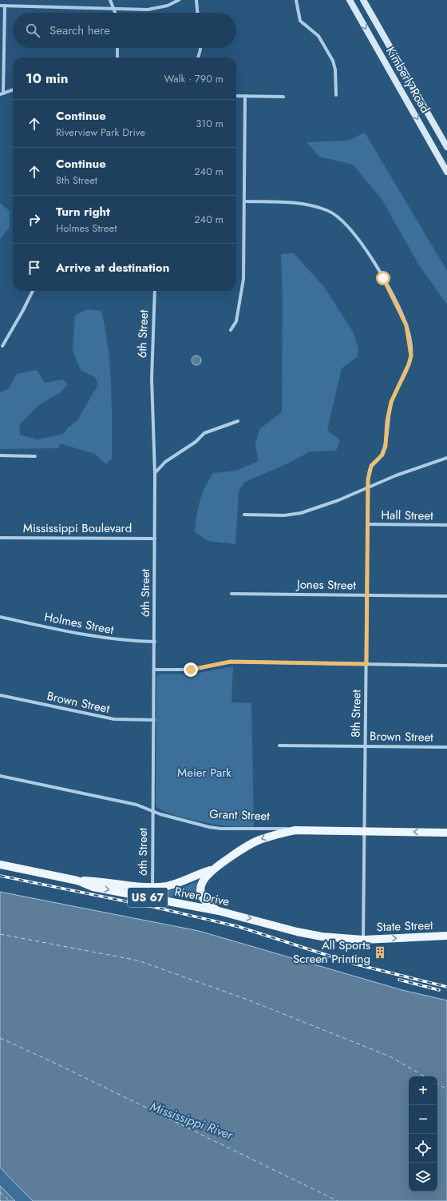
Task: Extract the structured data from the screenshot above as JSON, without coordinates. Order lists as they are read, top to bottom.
{
  "streets": {
    "main road": [
      "Kimberly Road",
      "Grant Street",
      "River Drive",
      "US 67",
      "State Street"
    ],
    "street": [
      "6th Street",
      "Hall Street",
      "Mississippi Boulevard",
      "Jones Street",
      "Holmes Street",
      "Brown Street",
      "8th Street"
    ]
  },
  "crossings": [
    ["6th Street", "Mississippi Boulevard"],
    ["6th Street", "Holmes Street"],
    ["6th Street", "Brown Street"],
    ["6th Street", "Grant Street"],
    ["6th Street", "River Drive"],
    ["6th Street", "US 67"],
    ["Hall Street", "8th Street"],
    ["Jones Street", "8th Street"],
    ["Brown Street", "8th Street"],
    ["8th Street", "Grant Street"],
    ["8th Street", "River Drive"],
    ["8th Street", "State Street"],
    ["Grant Street", "US 67"],
    ["River Drive", "US 67"],
    ["River Drive", "State Street"]
  ],
  "one_way": ["State Street"],
  "water": ["Mississippi River"],
  "parks": ["Meier Park"],
  "places": {
    "building": ["All Sports Screen Printing"]
  },
  "page": {
    "search": "Search here",
    "heading": ["10 min", "Walk · 790 m"],
    "list": [
      ["Continue", "Riverview Park Drive", "310 m"],
      ["Continue", "8th Street", "240 m"],
      ["Turn right", "Holmes Street", "240 m"],
      "Arrive at destination"
    ],
    "map_buttons": ["+", "−"]
  }
}
